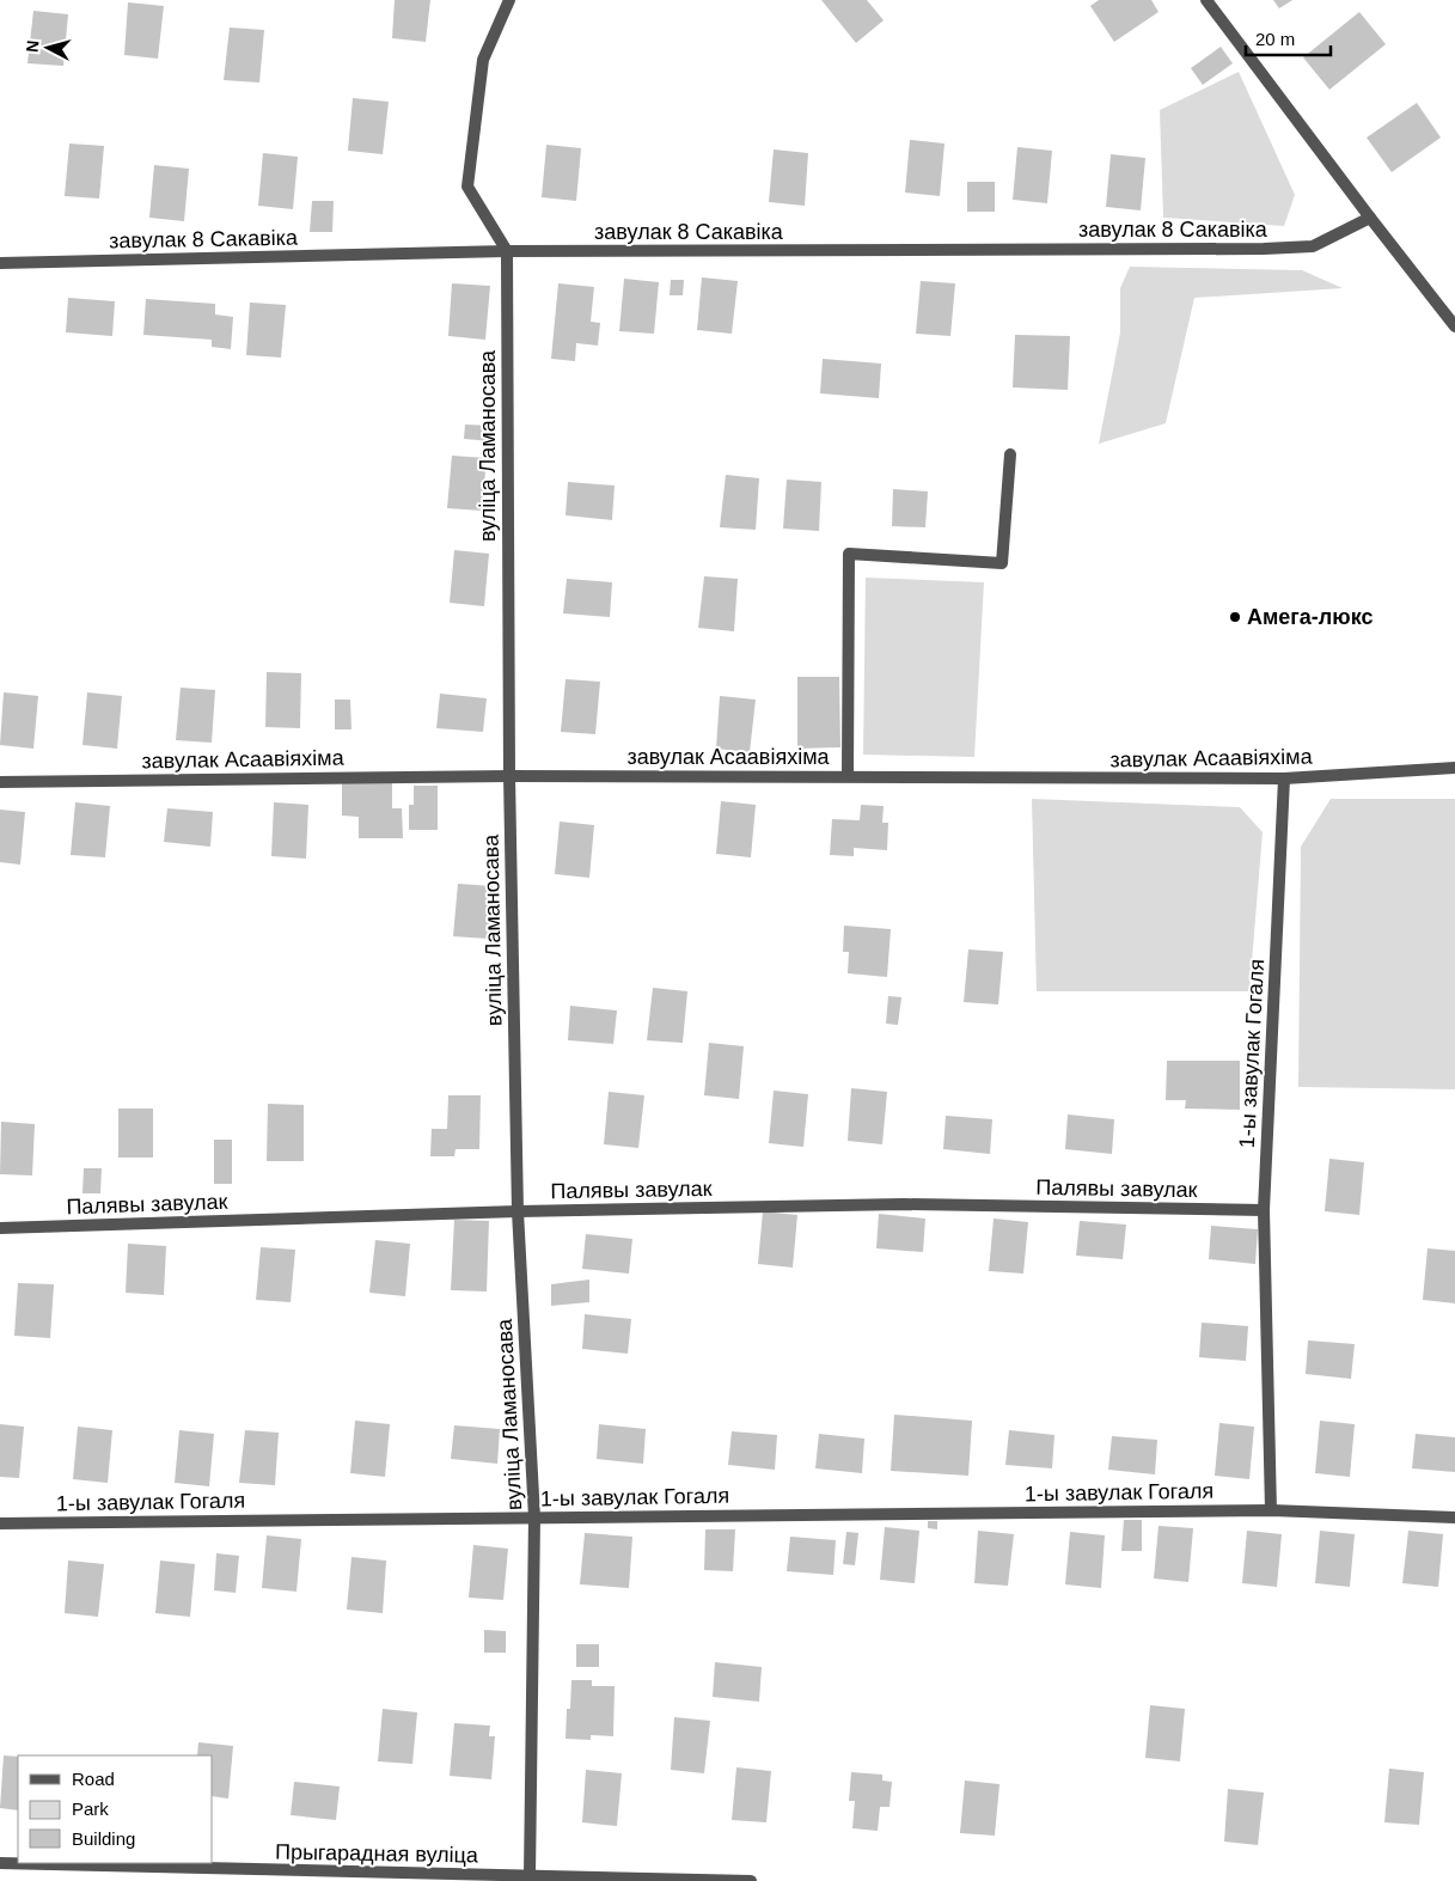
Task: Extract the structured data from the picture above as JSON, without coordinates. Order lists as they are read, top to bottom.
{
  "streets": {
    "street": [
      "завулак 8 Сакавіка",
      "вуліца Ламаносава",
      "завулак Асаавіяхіма",
      "1-ы завулак Гогаля",
      "Палявы завулак",
      "Прыгарадная вуліца"
    ]
  },
  "crossings": [
    ["завулак 8 Сакавіка", "вуліца Ламаносава"],
    ["вуліца Ламаносава", "завулак Асаавіяхіма"],
    ["вуліца Ламаносава", "1-ы завулак Гогаля"],
    ["вуліца Ламаносава", "Палявы завулак"],
    ["вуліца Ламаносава", "Прыгарадная вуліца"],
    ["завулак Асаавіяхіма", "1-ы завулак Гогаля"],
    ["1-ы завулак Гогаля", "Палявы завулак"]
  ],
  "places": ["Амега-люкс"],
  "legend": ["Road", "Park", "Building"],
  "scale_bar": "20 m",
  "north": "left"
}
